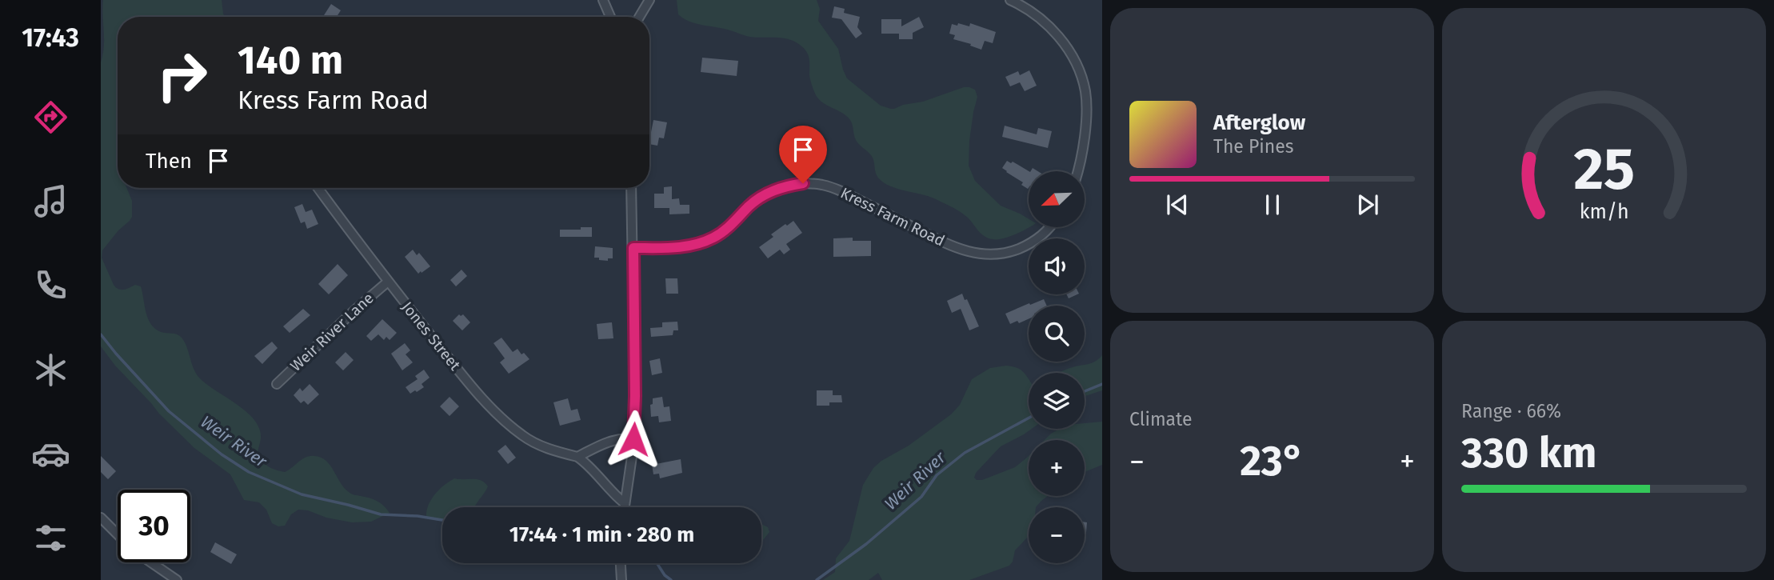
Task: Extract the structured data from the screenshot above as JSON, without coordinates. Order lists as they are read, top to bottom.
{
  "streets": {
    "street": ["Kress Farm Road", "Weir River Lane", "Jones Street"]
  },
  "crossings": [
    ["Weir River Lane", "Jones Street"]
  ],
  "water": ["Weir River"],
  "north": "bottom left",
  "page": {
    "tabs": "17:43",
    "turn": ["140 m", "Kress Farm Road"],
    "song": ["Afterglow", "The Pines"],
    "then": "Then",
    "map_buttons": ["+", "−"],
    "tile": [
      "Climate",
      ["Range · 66%", "330 km"]
    ],
    "heat": ["−", "23°", "+"],
    "limit": "30",
    "trip": "17:44 · 1 min · 280 m",
    "gauge": ["25", "km/h"]
  }
}
